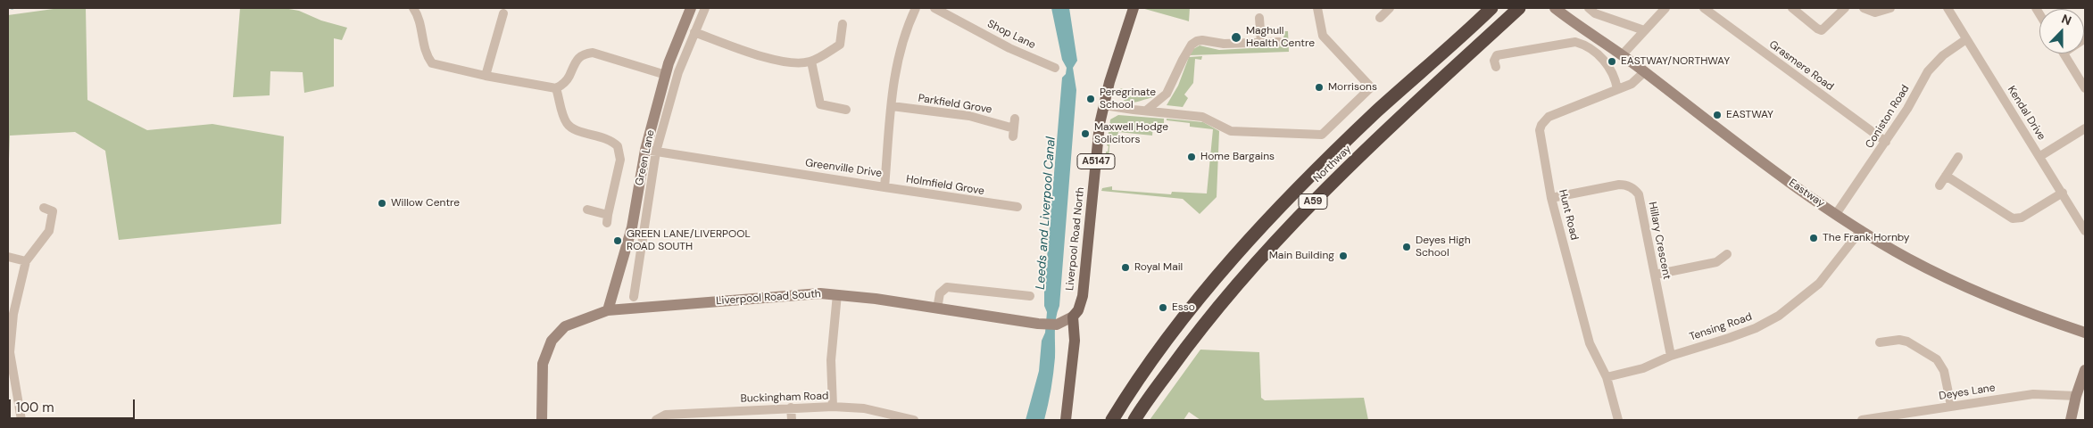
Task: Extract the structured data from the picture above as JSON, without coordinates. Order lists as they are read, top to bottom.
{
  "streets": {
    "highway": ["Northway", "A59"],
    "main road": [
      "Green Lane",
      "A5147",
      "Eastway",
      "Liverpool Road North",
      "Liverpool Road South"
    ],
    "street": [
      "Shop Lane",
      "Grasmere Road",
      "Parkfield Grove",
      "Kendal Drive",
      "Coniston Road",
      "Greenville Drive",
      "Holmfield Grove",
      "Hunt Road",
      "Hillary Crescent",
      "Tensing Road",
      "Deyes Lane",
      "Buckingham Road"
    ]
  },
  "crossings": [
    ["Grasmere Road", "Coniston Road"],
    ["Parkfield Grove", "Greenville Drive"],
    ["Kendal Drive", "Coniston Road"],
    ["Coniston Road", "Eastway"],
    ["Green Lane", "Greenville Drive"],
    ["Green Lane", "Liverpool Road South"],
    ["Greenville Drive", "Holmfield Grove"],
    ["Eastway", "Hunt Road"],
    ["Eastway", "Tensing Road"],
    ["Hunt Road", "Hillary Crescent"],
    ["Hunt Road", "Tensing Road"],
    ["Liverpool Road North", "Liverpool Road South"],
    ["Hillary Crescent", "Tensing Road"]
  ],
  "water": ["Leeds and Liverpool Canal"],
  "places": [
    "Maghull Health Centre",
    "EASTWAY/NORTHWAY",
    "Morrisons",
    "Peregrinate School",
    "EASTWAY",
    "Maxwell Hodge Solicitors",
    "Home Bargains",
    "Willow Centre",
    "The Frank Hornby",
    "GREEN LANE/LIVERPOOL ROAD SOUTH",
    "Deyes High School",
    "Main Building",
    "Royal Mail",
    "Esso"
  ],
  "scale_bar": "100 m",
  "north": "top"
}
